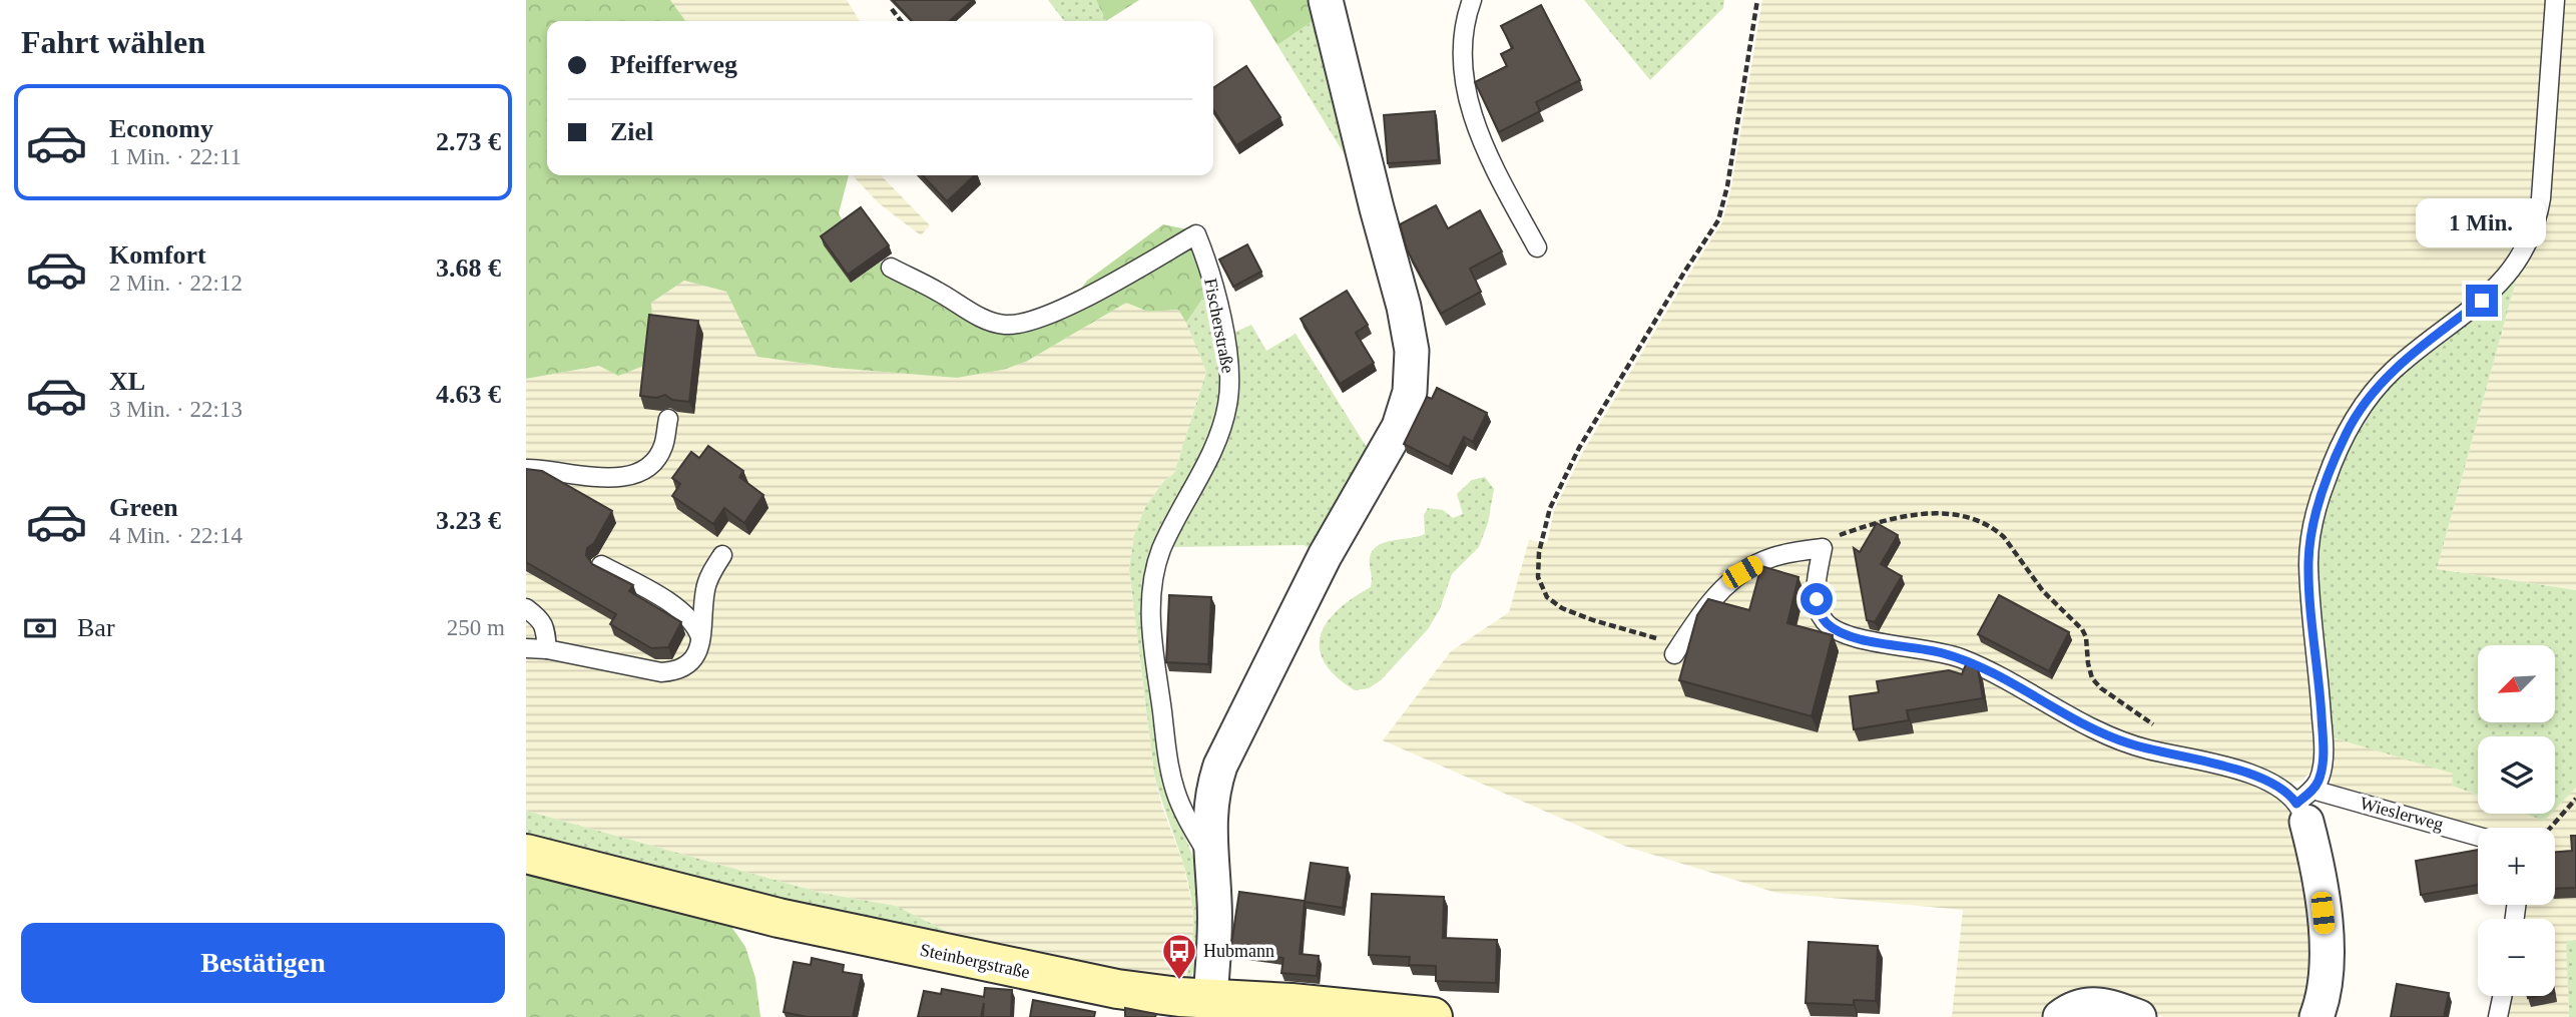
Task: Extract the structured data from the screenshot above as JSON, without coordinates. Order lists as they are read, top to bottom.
{
  "streets": {
    "street": ["Fischerstraße", "Steinbergstraße"],
    "lane": ["Wieslerweg"]
  },
  "crossings": [
    ["Fischerstraße", "Steinbergstraße"]
  ],
  "places": {
    "bus stop": ["Hubmann"]
  },
  "north": "bottom left",
  "page": {
    "heading": "Fahrt wählen",
    "banner": ["Pfeifferweg", "Ziel"],
    "list": [
      {
        "name": "Economy",
        "note": "1 Min. · 22:11",
        "value": "2.73 €"
      },
      {
        "name": "Komfort",
        "note": "2 Min. · 22:12",
        "value": "3.68 €"
      },
      {
        "name": "XL",
        "note": "3 Min. · 22:13",
        "value": "4.63 €"
      },
      {
        "name": "Green",
        "note": "4 Min. · 22:14",
        "value": "3.23 €"
      }
    ],
    "bubble": "1 Min.",
    "pay": ["Bar", "250 m"],
    "map_buttons": ["+", "−"],
    "buttons": "Bestätigen"
  }
}
